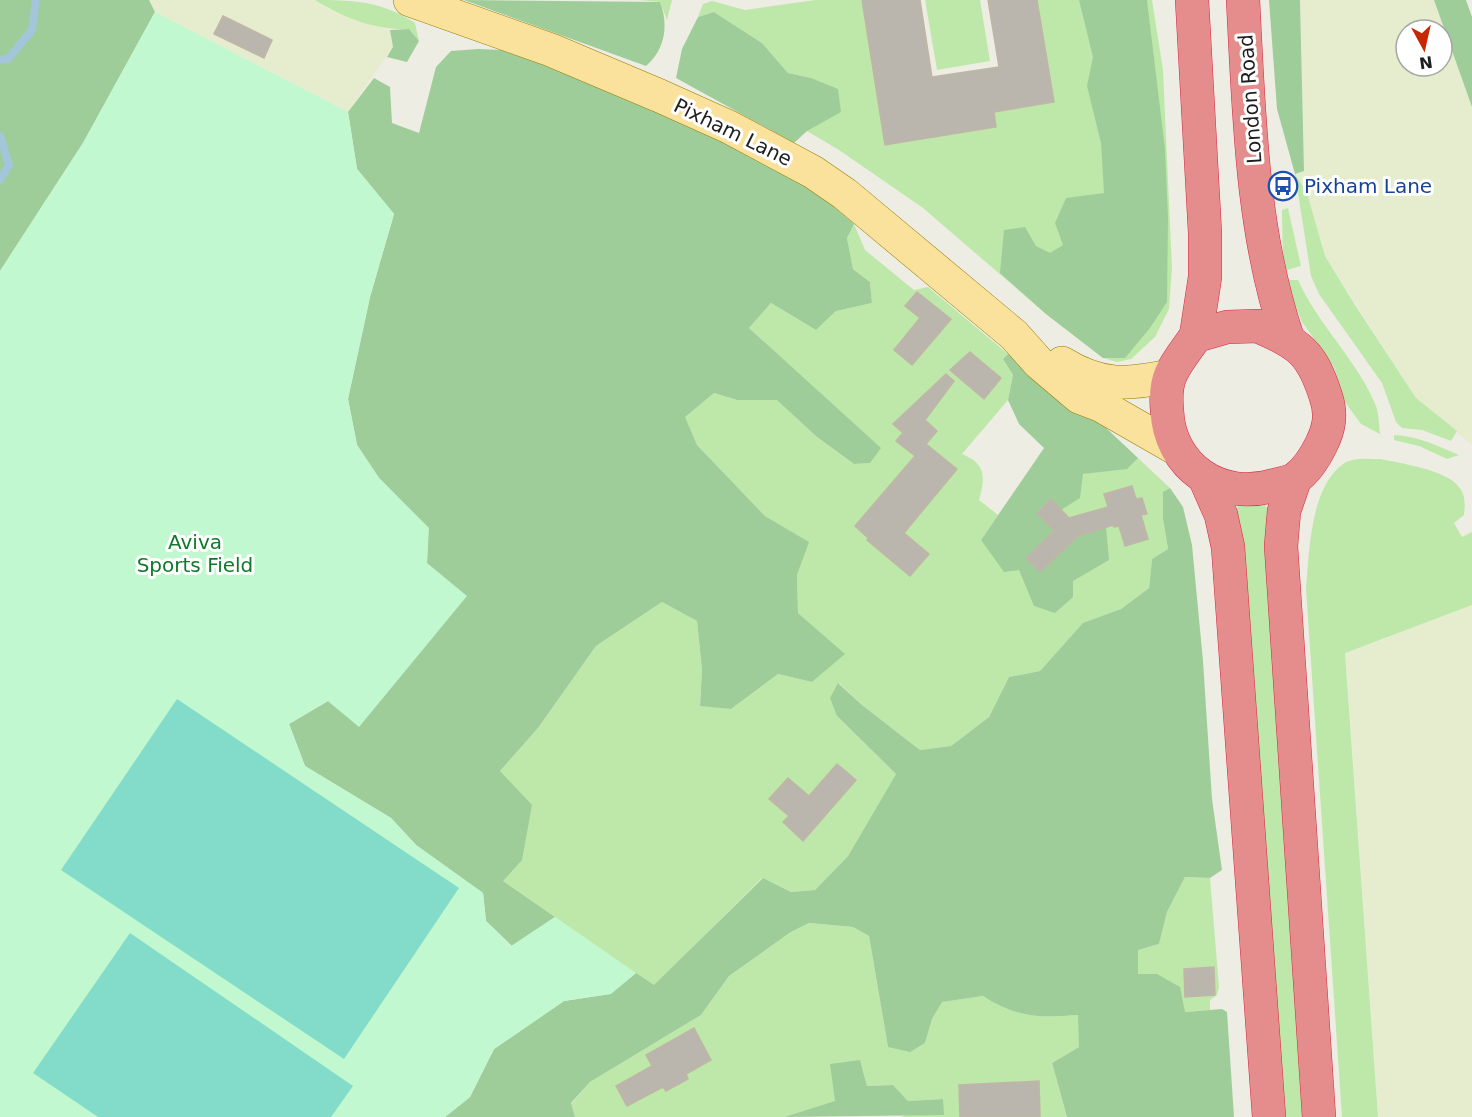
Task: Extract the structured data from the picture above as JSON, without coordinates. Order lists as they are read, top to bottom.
{
  "streets": {
    "highway": ["London Road"],
    "main road": ["Pixham Lane"]
  },
  "crossings": [
    ["London Road", "Pixham Lane"]
  ],
  "parks": ["Aviva Sports Field"],
  "places": {
    "bus stop": ["Pixham Lane"]
  },
  "north": "bottom"
}
